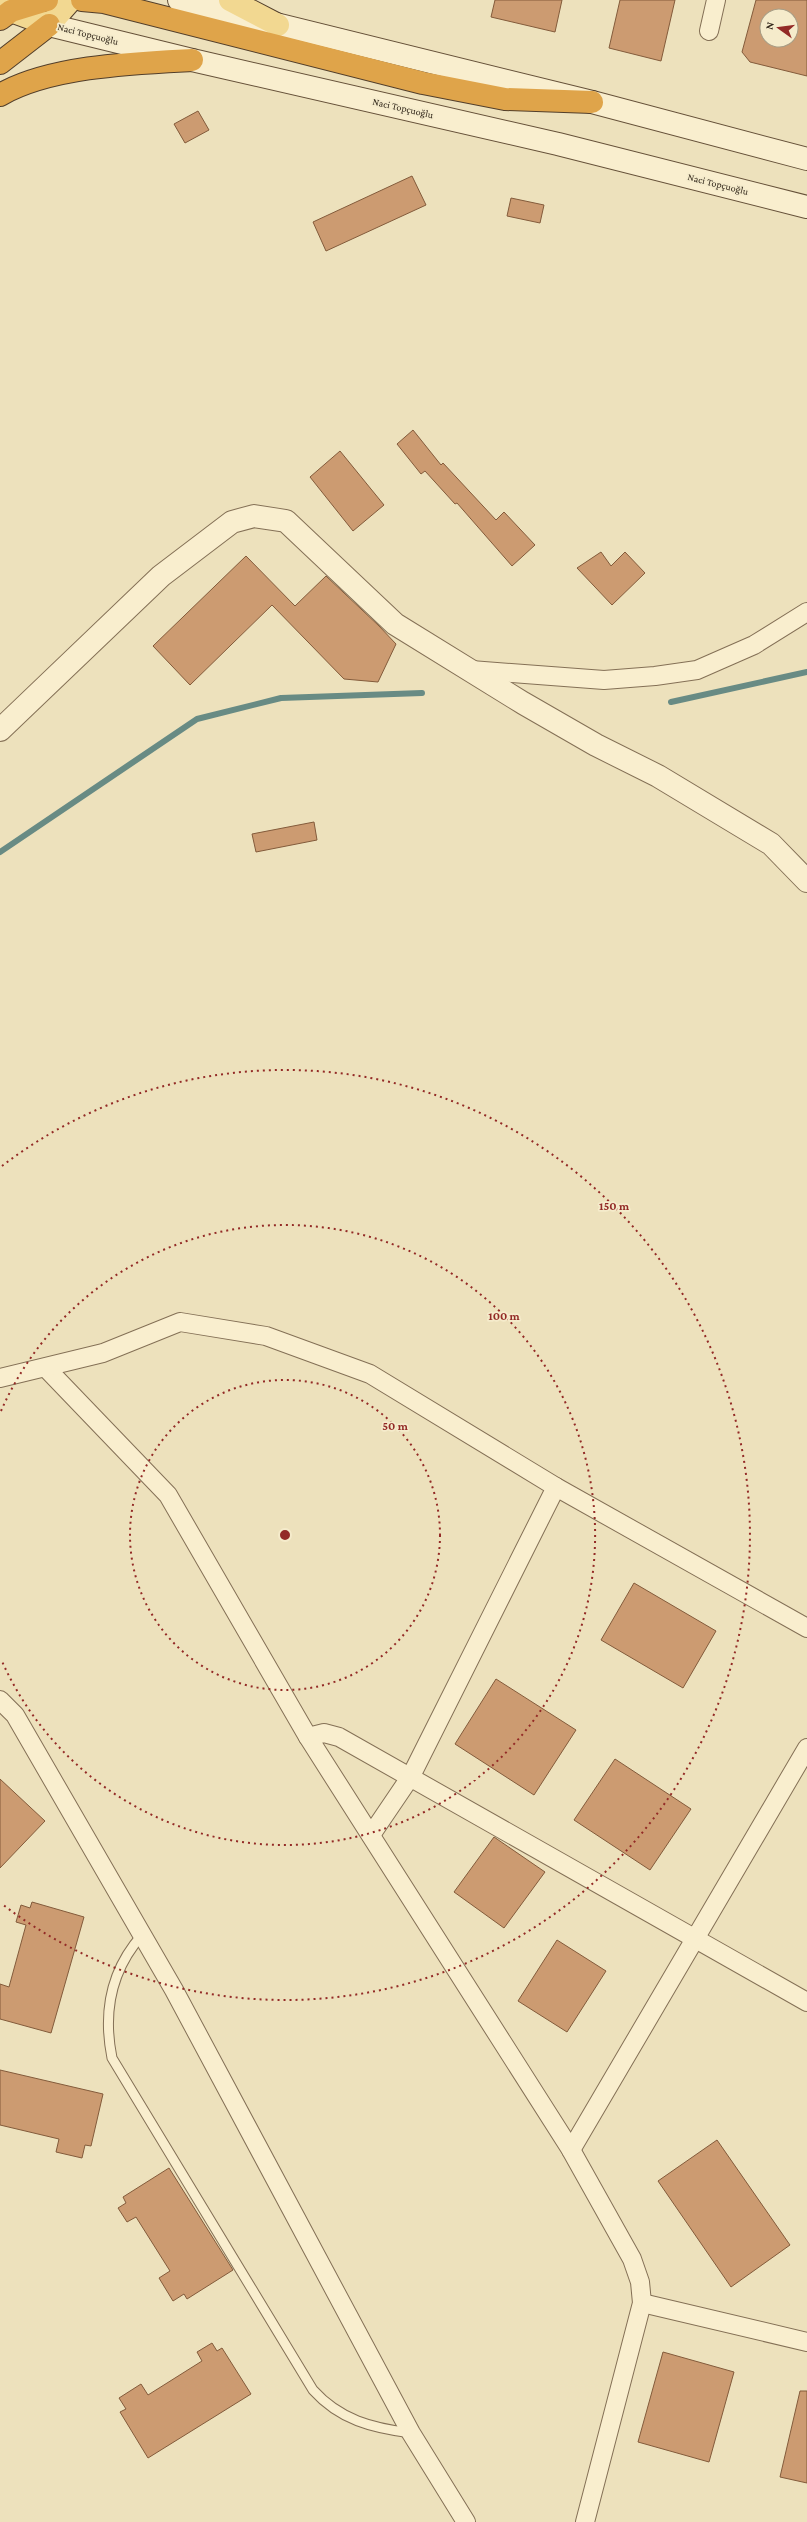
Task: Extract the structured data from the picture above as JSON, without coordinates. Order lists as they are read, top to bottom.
{
  "streets": {
    "main road": ["Naci Topçuoğlu"]
  },
  "north": "left",
  "rings": ["150 m", "100 m", "50 m"]
}
